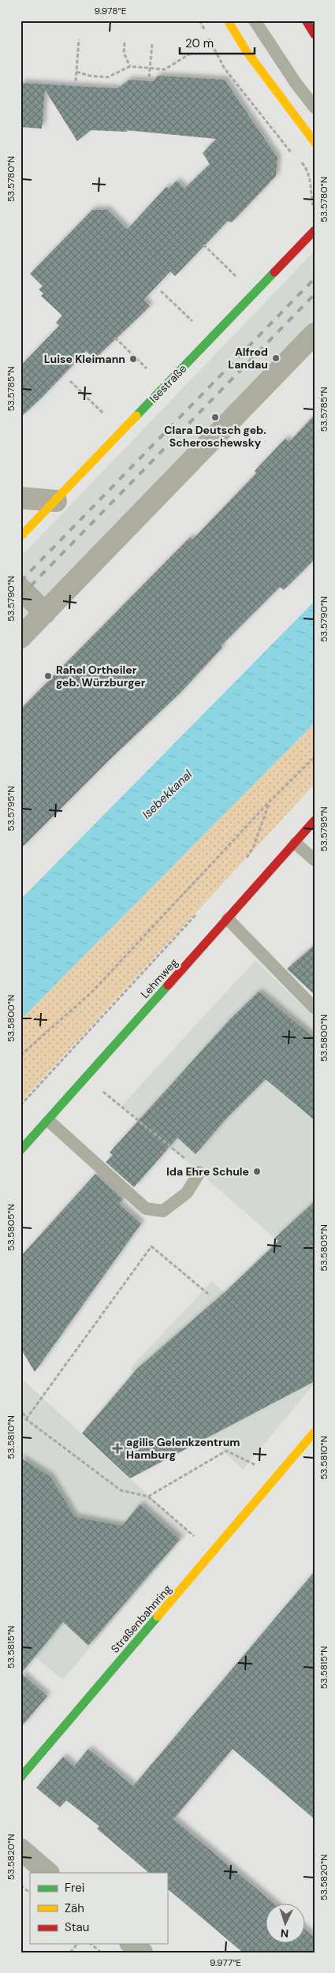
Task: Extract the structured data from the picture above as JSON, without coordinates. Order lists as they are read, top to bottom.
{
  "streets": {
    "street": ["Isestraße", "Lehmweg", "Straßenbahnring"]
  },
  "water": ["Isebekkanal"],
  "places": {
    "other": [
      "Alfred Landau",
      "Luise Kleimann",
      "Clara Deutsch geb. Scheroschewsky",
      "Rahel Ortheiler geb. Würzburger",
      "Ida Ehre Schule"
    ],
    "health": ["agilis Gelenkzentrum Hamburg"]
  },
  "legend": ["Frei", "Zäh", "Stau"],
  "scale_bar": "20 m",
  "north": "bottom",
  "coordinates": [
    "9.978°E",
    "53.5780°N",
    "53.5785°N",
    "53.5790°N",
    "53.5795°N",
    "53.5800°N",
    "53.5805°N",
    "53.5810°N",
    "53.5815°N",
    "53.5820°N",
    "9.977°E"
  ]
}
